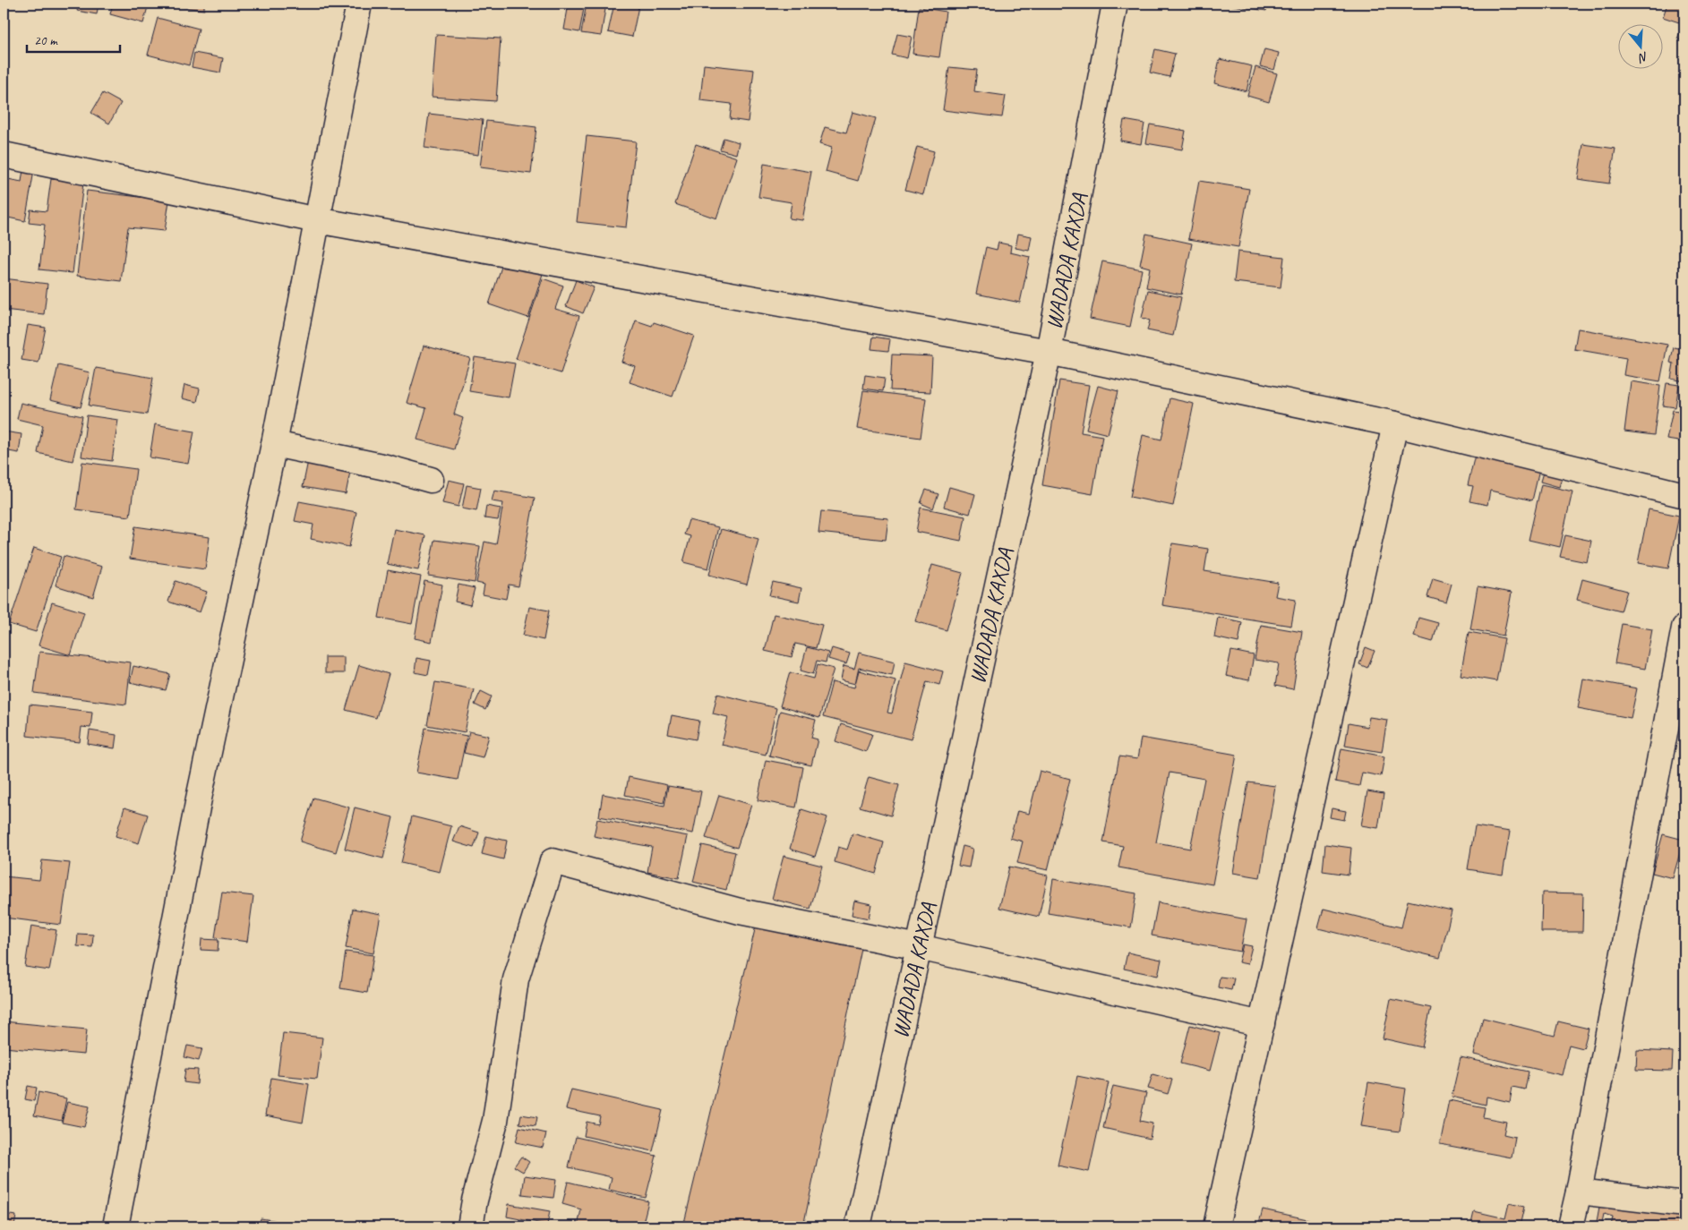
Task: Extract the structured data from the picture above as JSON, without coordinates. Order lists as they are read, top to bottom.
{
  "streets": {
    "street": ["WADADA KAXDA"]
  },
  "scale_bar": "20 m",
  "north": "bottom"
}
